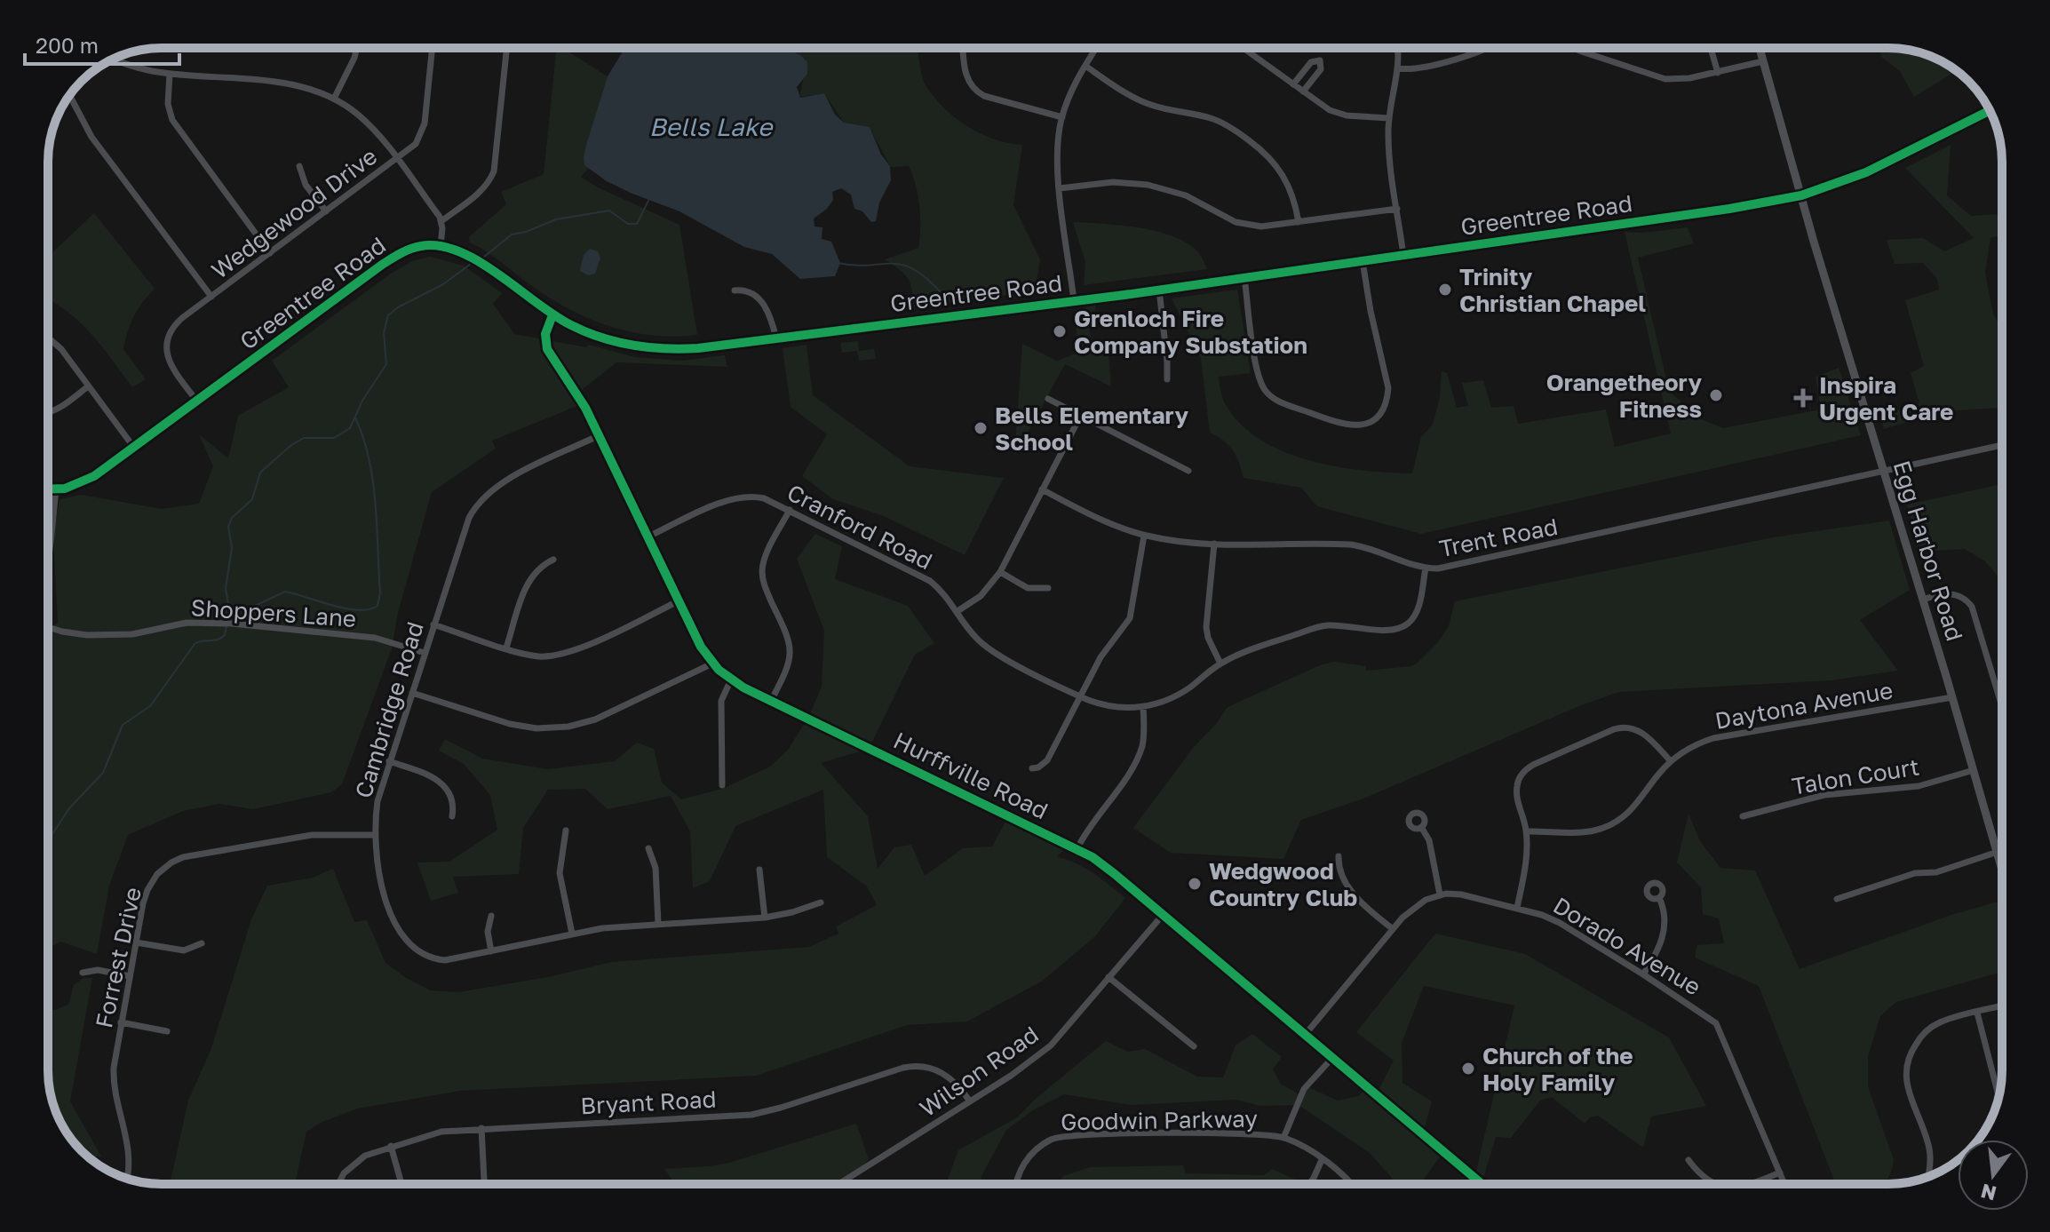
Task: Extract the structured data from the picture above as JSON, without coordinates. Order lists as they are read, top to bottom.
{
  "streets": {
    "main road": ["Egg Harbor Road"],
    "street": [
      "Wedgewood Drive",
      "Greentree Road",
      "Cranford Road",
      "Trent Road",
      "Shoppers Lane",
      "Daytona Avenue",
      "Cambridge Road",
      "Hurffville Road",
      "Talon Court",
      "Dorado Avenue",
      "Forrest Drive",
      "Wilson Road",
      "Bryant Road",
      "Goodwin Parkway"
    ]
  },
  "crossings": [
    ["Wedgewood Drive", "Greentree Road"],
    ["Greentree Road", "Egg Harbor Road"],
    ["Greentree Road", "Hurffville Road"],
    ["Cranford Road", "Trent Road"],
    ["Cranford Road", "Hurffville Road"],
    ["Trent Road", "Egg Harbor Road"],
    ["Egg Harbor Road", "Daytona Avenue"],
    ["Egg Harbor Road", "Talon Court"],
    ["Shoppers Lane", "Cambridge Road"],
    ["Cambridge Road", "Hurffville Road"],
    ["Cambridge Road", "Forrest Drive"],
    ["Hurffville Road", "Wilson Road"],
    ["Wilson Road", "Bryant Road"]
  ],
  "water": ["Bells Lake"],
  "places": {
    "other": [
      "Trinity Christian Chapel",
      "Grenloch Fire Company Substation",
      "Orangetheory Fitness",
      "Bells Elementary School",
      "Wedgwood Country Club",
      "Church of the Holy Family"
    ],
    "health": ["Inspira Urgent Care"]
  },
  "scale_bar": "200 m",
  "north": "bottom"
}
